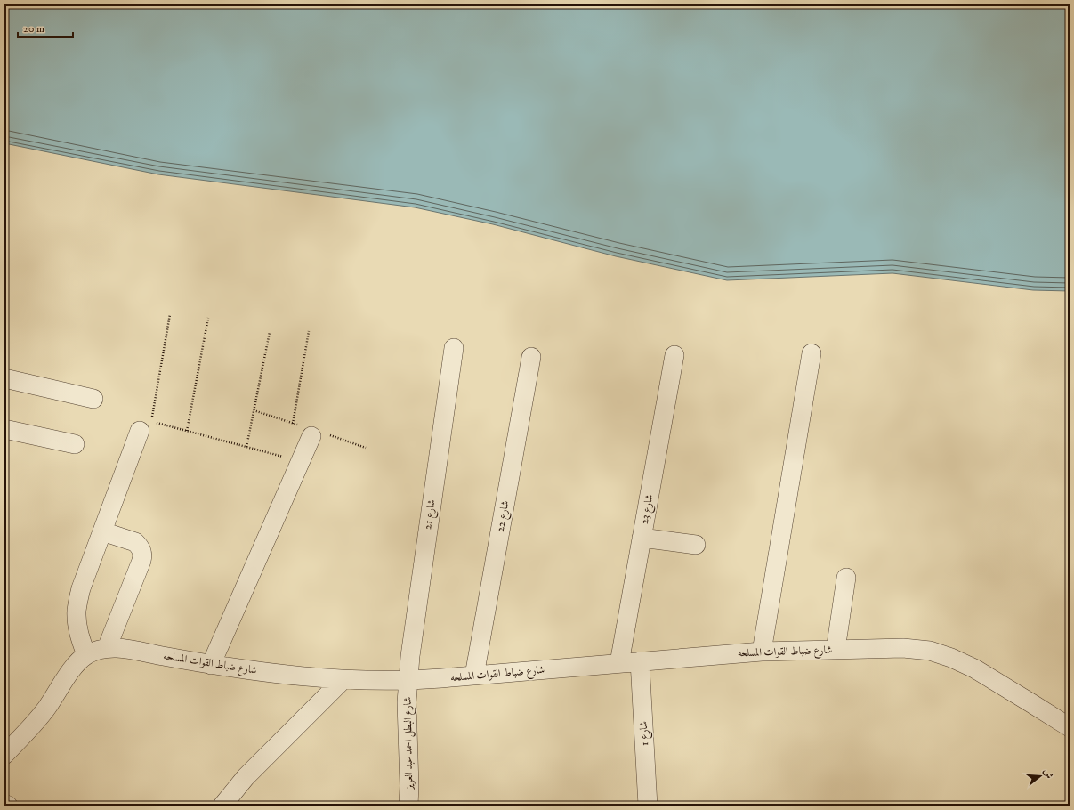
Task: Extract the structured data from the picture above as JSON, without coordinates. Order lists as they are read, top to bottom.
{
  "streets": {
    "street": [
      "شارع 23",
      "شارع 21",
      "شارع 22",
      "شارع ضباط القوات المسلحه",
      "شارع 1",
      "شارع البطل احمد عبد العزيز"
    ]
  },
  "crossings": [
    ["شارع 23", "شارع ضباط القوات المسلحه"],
    ["شارع 21", "شارع ضباط القوات المسلحه"],
    ["شارع 21", "شارع البطل احمد عبد العزيز"],
    ["شارع 22", "شارع ضباط القوات المسلحه"],
    ["شارع ضباط القوات المسلحه", "شارع 1"],
    ["شارع ضباط القوات المسلحه", "شارع البطل احمد عبد العزيز"]
  ],
  "scale_bar": "20 m",
  "north": "right"
}
